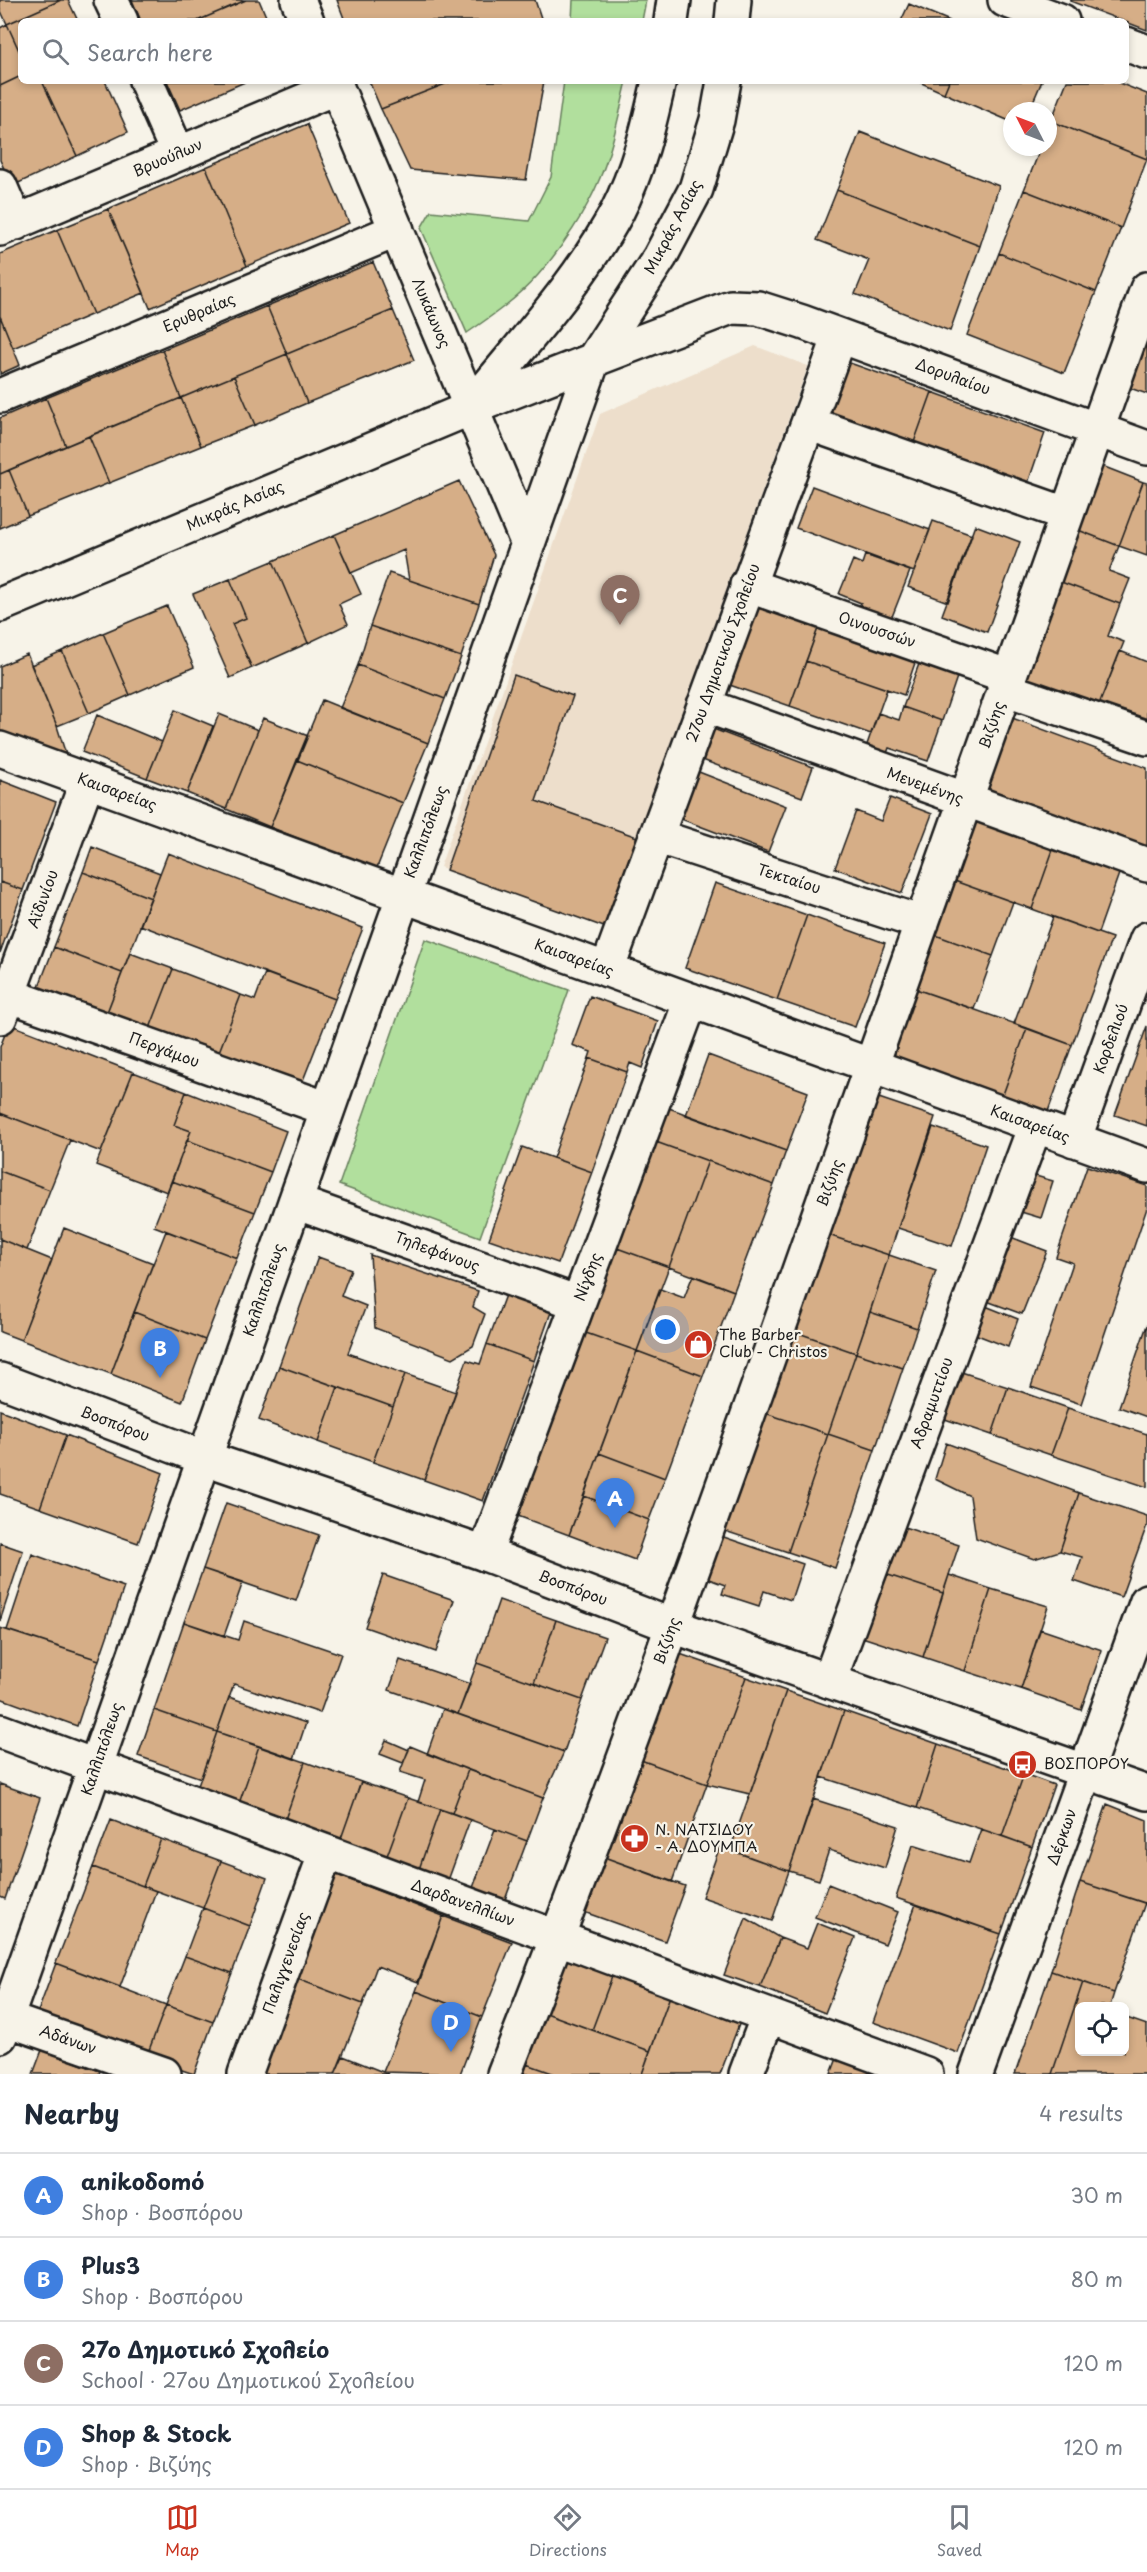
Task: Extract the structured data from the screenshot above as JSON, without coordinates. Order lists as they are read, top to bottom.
{
  "streets": {
    "street": [
      "Βρυούλων",
      "Μικράς Ασίας",
      "Ερυθραίας",
      "Λυκάωνος",
      "Δορυλαίου",
      "Οινουσσών",
      "27ου Δημοτικού Σχολείου",
      "Βιζύης",
      "Μενεμένης",
      "Καισαρείας",
      "Καλλιπόλεως",
      "Τεκταίου",
      "Αϊδινίου",
      "Κορδελιού",
      "Περγάμου",
      "Τηλεφάνους",
      "Νίγδης",
      "Αδραμυττίου",
      "Βοσπόρου",
      "Δέρκων",
      "Δαρδανελλίων",
      "Παλιγγενεσίας",
      "Αδάνων"
    ]
  },
  "crossings": [
    ["Βρυούλων", "Λυκάωνος"],
    ["Μικράς Ασίας", "Λυκάωνος"],
    ["Μικράς Ασίας", "Δορυλαίου"],
    ["Μικράς Ασίας", "Καλλιπόλεως"],
    ["Ερυθραίας", "Λυκάωνος"],
    ["Λυκάωνος", "Καλλιπόλεως"],
    ["Δορυλαίου", "27ου Δημοτικού Σχολείου"],
    ["Δορυλαίου", "Βιζύης"],
    ["Οινουσσών", "27ου Δημοτικού Σχολείου"],
    ["Οινουσσών", "Βιζύης"],
    ["27ου Δημοτικού Σχολείου", "Μενεμένης"],
    ["27ου Δημοτικού Σχολείου", "Καισαρείας"],
    ["27ου Δημοτικού Σχολείου", "Τεκταίου"],
    ["Βιζύης", "Μενεμένης"],
    ["Βιζύης", "Καισαρείας"],
    ["Βιζύης", "Τεκταίου"],
    ["Βιζύης", "Βοσπόρου"],
    ["Βιζύης", "Δαρδανελλίων"],
    ["Καισαρείας", "Καλλιπόλεως"],
    ["Καισαρείας", "Αϊδινίου"],
    ["Καισαρείας", "Κορδελιού"],
    ["Καισαρείας", "Νίγδης"],
    ["Καισαρείας", "Αδραμυττίου"],
    ["Καλλιπόλεως", "Περγάμου"],
    ["Καλλιπόλεως", "Τηλεφάνους"],
    ["Καλλιπόλεως", "Βοσπόρου"],
    ["Καλλιπόλεως", "Δαρδανελλίων"],
    ["Καλλιπόλεως", "Αδάνων"],
    ["Αϊδινίου", "Περγάμου"],
    ["Τηλεφάνους", "Νίγδης"],
    ["Νίγδης", "Βοσπόρου"],
    ["Αδραμυττίου", "Βοσπόρου"],
    ["Βοσπόρου", "Δέρκων"],
    ["Δαρδανελλίων", "Παλιγγενεσίας"]
  ],
  "places": {
    "shop": ["The Barber Club - Christos"],
    "bus stop": ["ΒΟΣΠΟΡΟΥ"],
    "pharmacy": ["Ν. ΝΑΤΣΙΔΟΥ - Α. ΔΟΥΜΠΑ"]
  },
  "north": "top left",
  "page": {
    "search": "Search here",
    "pins": [
      "C",
      "B",
      "A",
      "D"
    ],
    "heading": ["Nearby", "4 results"],
    "list": [
      {
        "mark": "A",
        "name": "anikoδomό",
        "note": "Shop · Βοσπόρου",
        "value": "30 m"
      },
      {
        "mark": "B",
        "name": "Plus3",
        "note": "Shop · Βοσπόρου",
        "value": "80 m"
      },
      {
        "mark": "C",
        "name": "27ο Δημοτικό Σχολείο",
        "note": "School · 27ου Δημοτικού Σχολείου",
        "value": "120 m"
      },
      {
        "mark": "D",
        "name": "Shop & Stock",
        "note": "Shop · Βιζύης",
        "value": "120 m"
      }
    ],
    "nav": ["Map", "Directions", "Saved"]
  }
}
